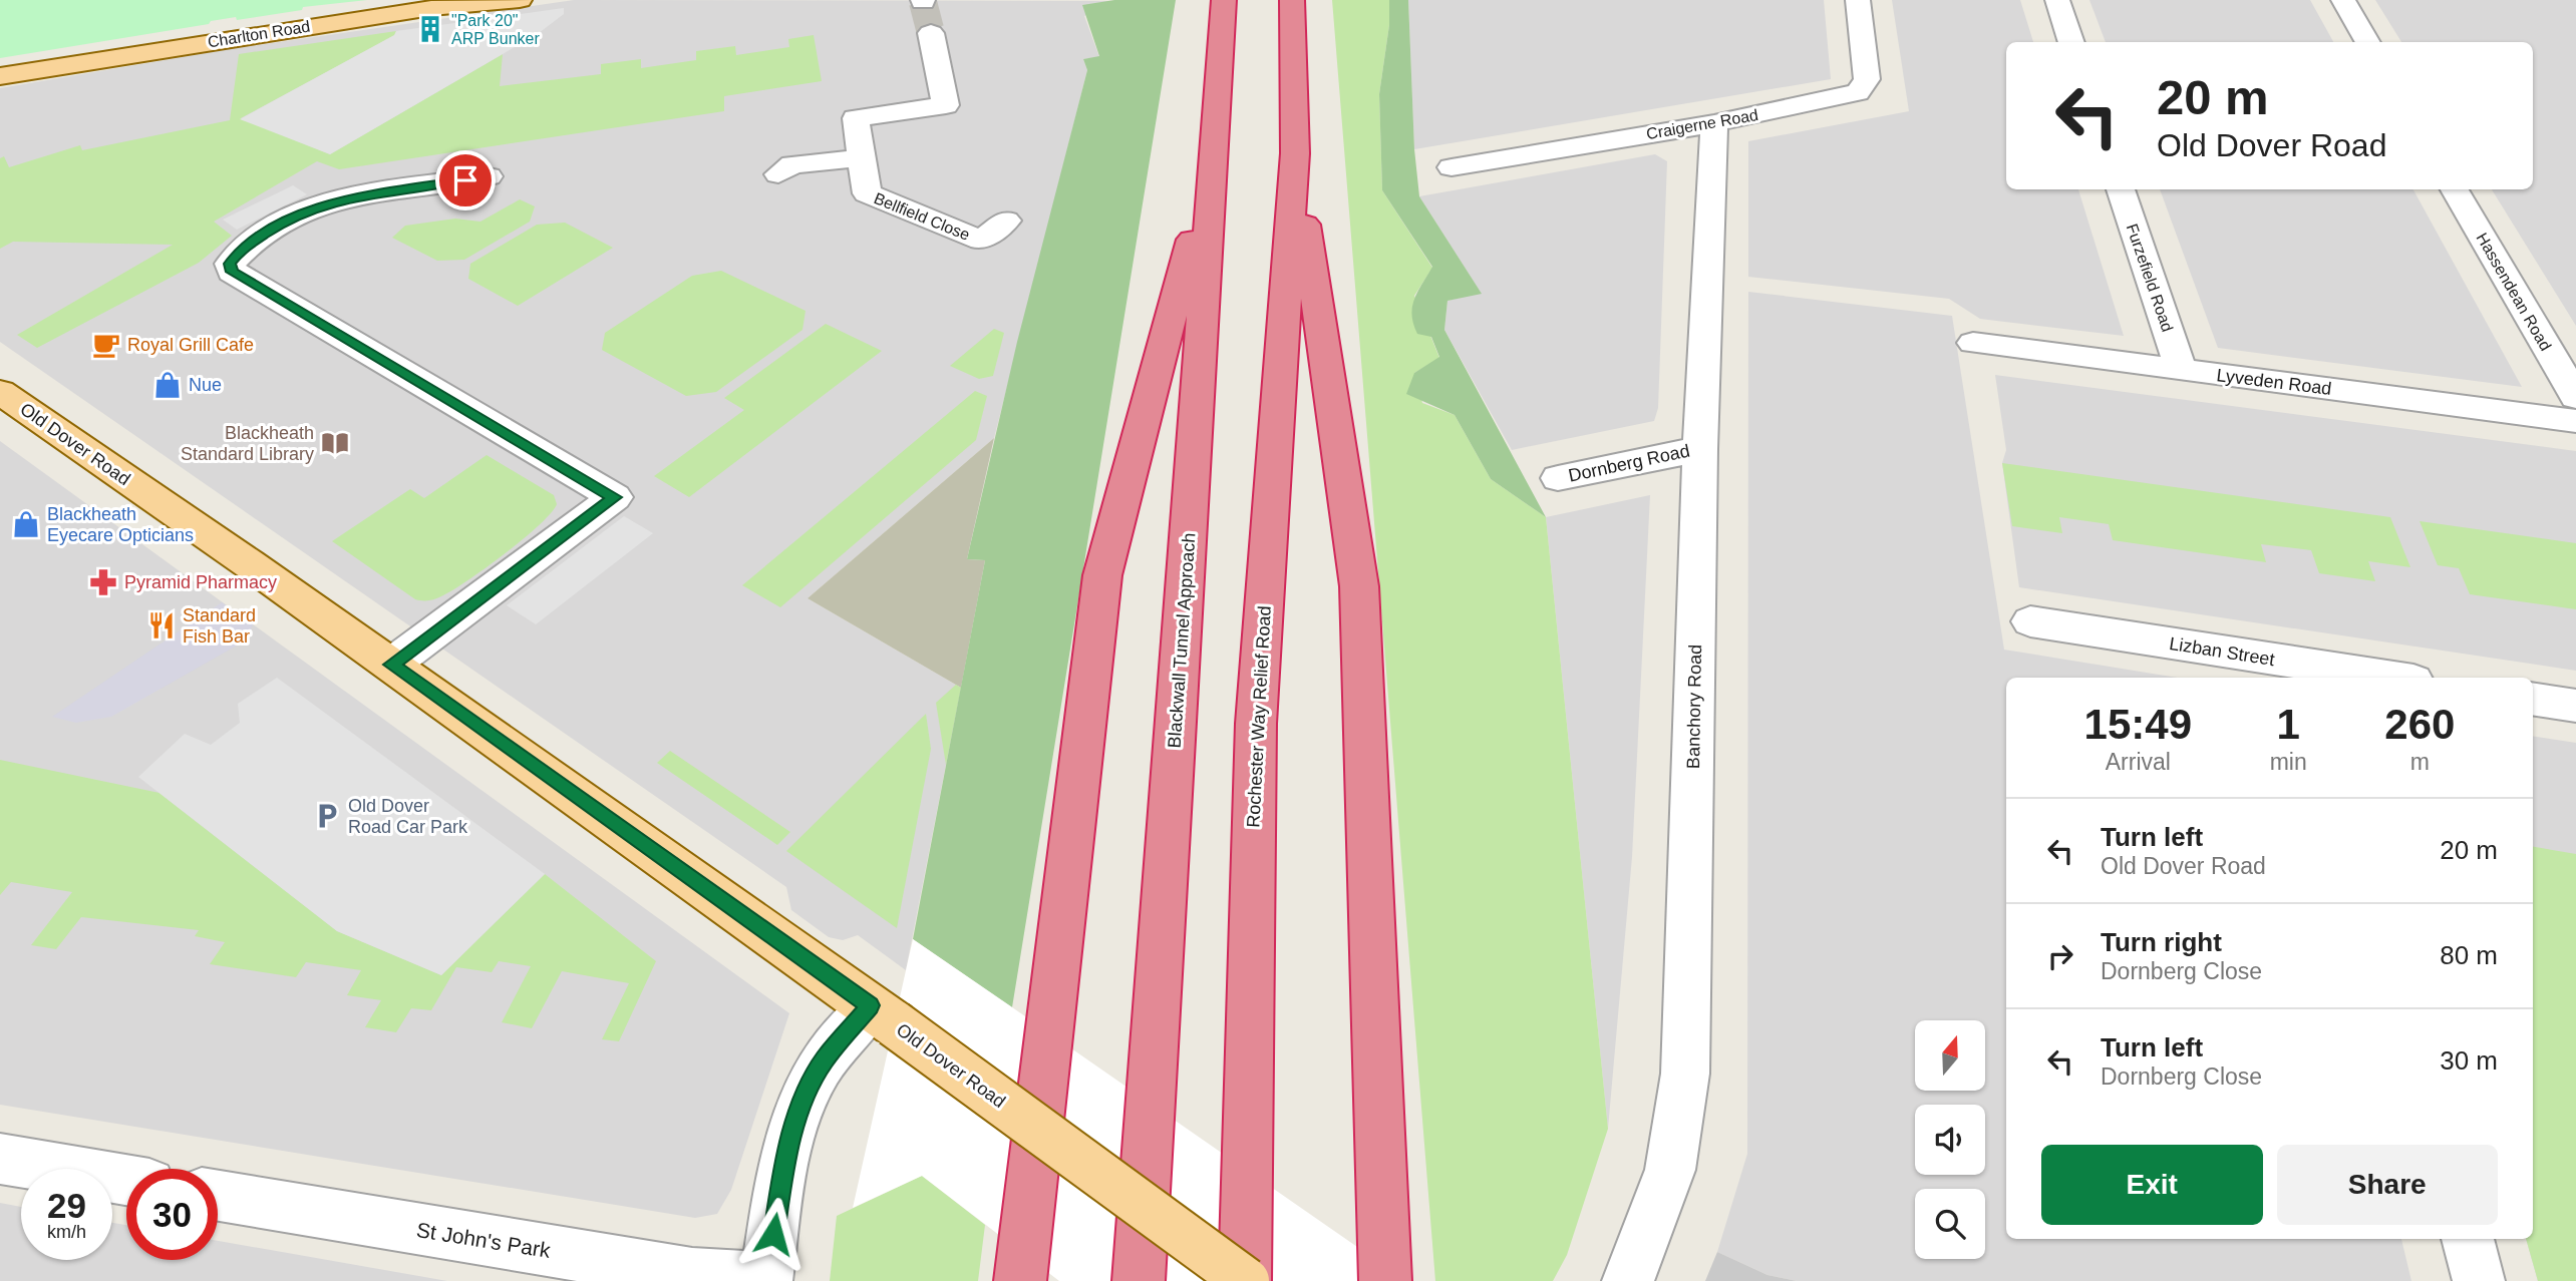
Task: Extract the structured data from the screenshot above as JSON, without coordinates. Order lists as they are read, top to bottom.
{
  "streets": {
    "highway": ["Blackwall Tunnel Approach", "Rochester Way Relief Road"],
    "main road": ["Charlton Road", "Old Dover Road"],
    "street": [
      "Craigerne Road",
      "Bellfield Close",
      "Furzefield Road",
      "Hassendean Road",
      "Lyveden Road",
      "Dornberg Road",
      "Lizban Street",
      "Banchory Road",
      "St John's Park"
    ]
  },
  "crossings": [
    ["Craigerne Road", "Banchory Road"],
    ["Furzefield Road", "Lyveden Road"],
    ["Old Dover Road", "Rochester Way Relief Road"],
    ["Dornberg Road", "Banchory Road"]
  ],
  "places": {
    "building": ["\"Park 20\" ARP Bunker"],
    "cafe": ["Royal Grill Cafe"],
    "shop": ["Nue", "Blackheath Eyecare Opticians"],
    "library": ["Blackheath Standard Library"],
    "pharmacy": ["Pyramid Pharmacy"],
    "restaurant": ["Standard Fish Bar"],
    "parking": ["Old Dover Road Car Park"]
  },
  "north": "top",
  "page": {
    "turn": ["20 m", "Old Dover Road"],
    "eta": [
      "15:49",
      "Arrival",
      "1",
      "min",
      "260",
      "m"
    ],
    "list": [
      {
        "name": "Turn left",
        "note": "Old Dover Road",
        "value": "20 m"
      },
      {
        "name": "Turn right",
        "note": "Dornberg Close",
        "value": "80 m"
      },
      {
        "name": "Turn left",
        "note": "Dornberg Close",
        "value": "30 m"
      }
    ],
    "buttons": ["Exit", "Share"],
    "speed": "29 km/h",
    "limit": "30"
  }
}
